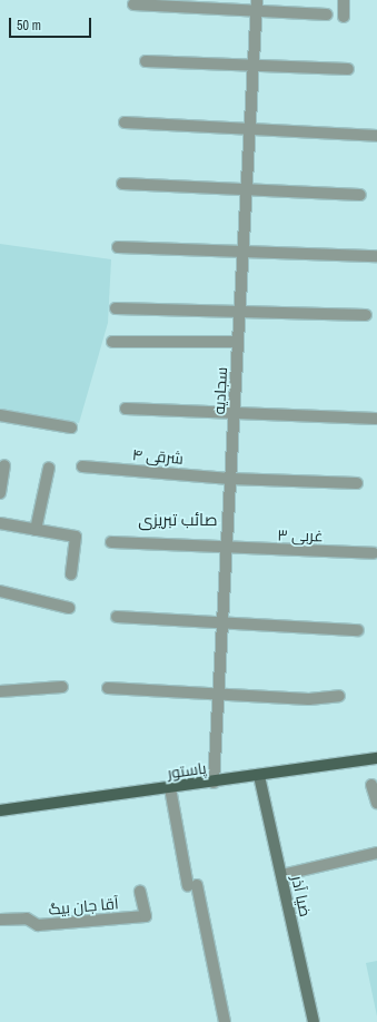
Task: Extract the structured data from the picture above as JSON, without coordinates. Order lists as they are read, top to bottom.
{
  "streets": {
    "main road": ["پاستور", "ضیا آذر"],
    "street": [
      "سجادیه",
      "۴ شرقی",
      "۳ غربی",
      "آقا جان بیگ"
    ]
  },
  "crossings": [
    ["سجادیه", "۴ شرقی"],
    ["سجادیه", "۳ غربی"],
    ["سجادیه", "پاستور"],
    ["پاستور", "ضیا آذر"]
  ],
  "districts": ["صائب تبریزی"],
  "scale_bar": "50 m"
}
